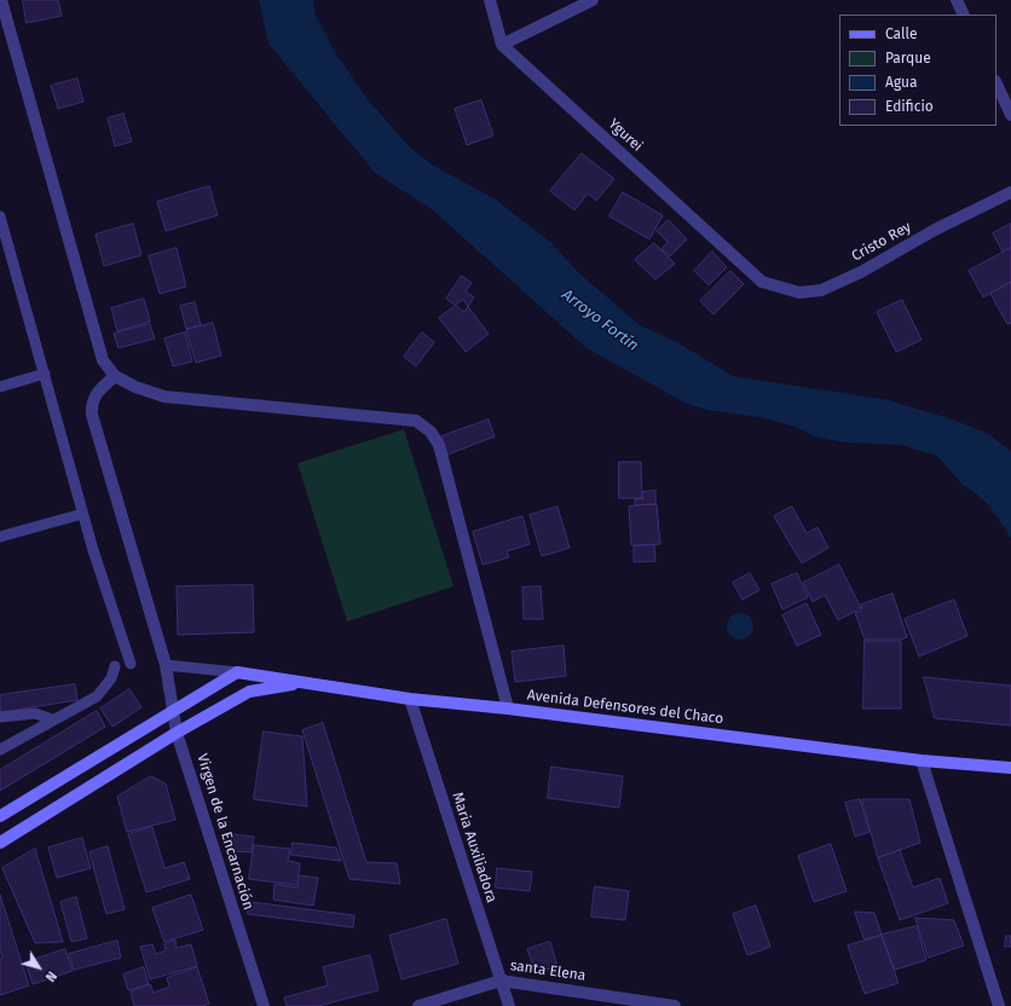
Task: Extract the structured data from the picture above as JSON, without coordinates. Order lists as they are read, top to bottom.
{
  "streets": {
    "main road": ["Avenida Defensores del Chaco"],
    "street": [
      "Ygurei",
      "Cristo Rey",
      "Virgen de la Encarnación",
      "Maria Auxiliadora",
      "santa Elena"
    ]
  },
  "crossings": [
    ["Ygurei", "Cristo Rey"],
    ["Avenida Defensores del Chaco", "Maria Auxiliadora"],
    ["Maria Auxiliadora", "santa Elena"]
  ],
  "water": ["Arroyo Fortín"],
  "legend": [
    "Calle",
    "Parque",
    "Agua",
    "Edificio"
  ],
  "north": "bottom right"
}
